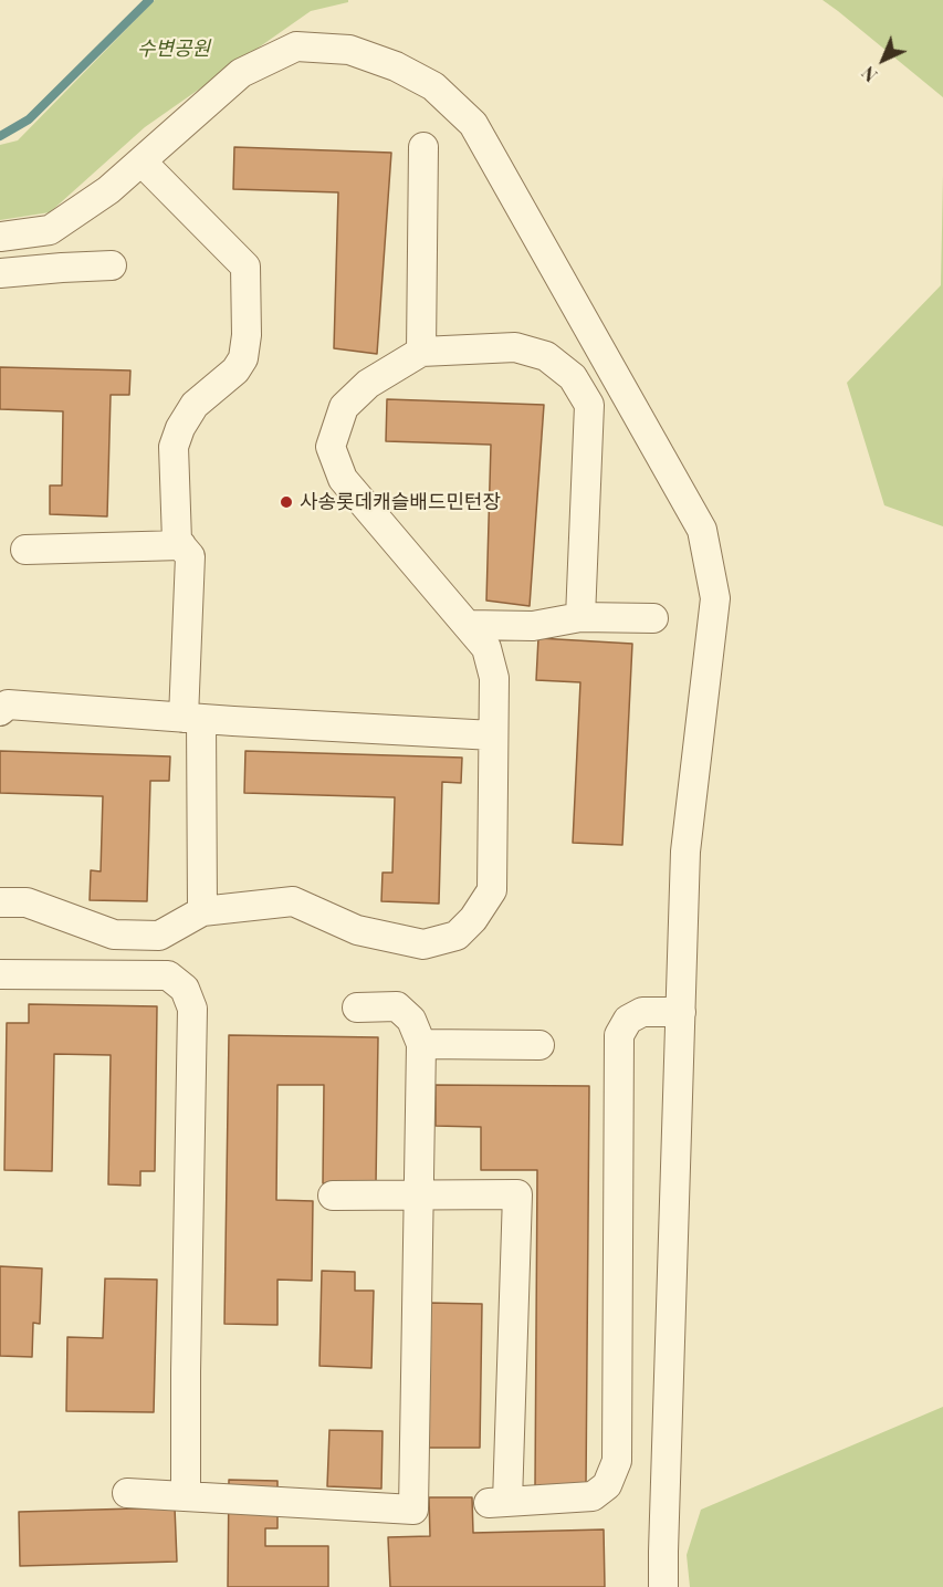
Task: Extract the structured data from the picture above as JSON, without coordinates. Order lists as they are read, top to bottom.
{
  "parks": ["수변공원"],
  "places": ["사송롯데캐슬배드민턴장"],
  "north": "bottom left"
}
